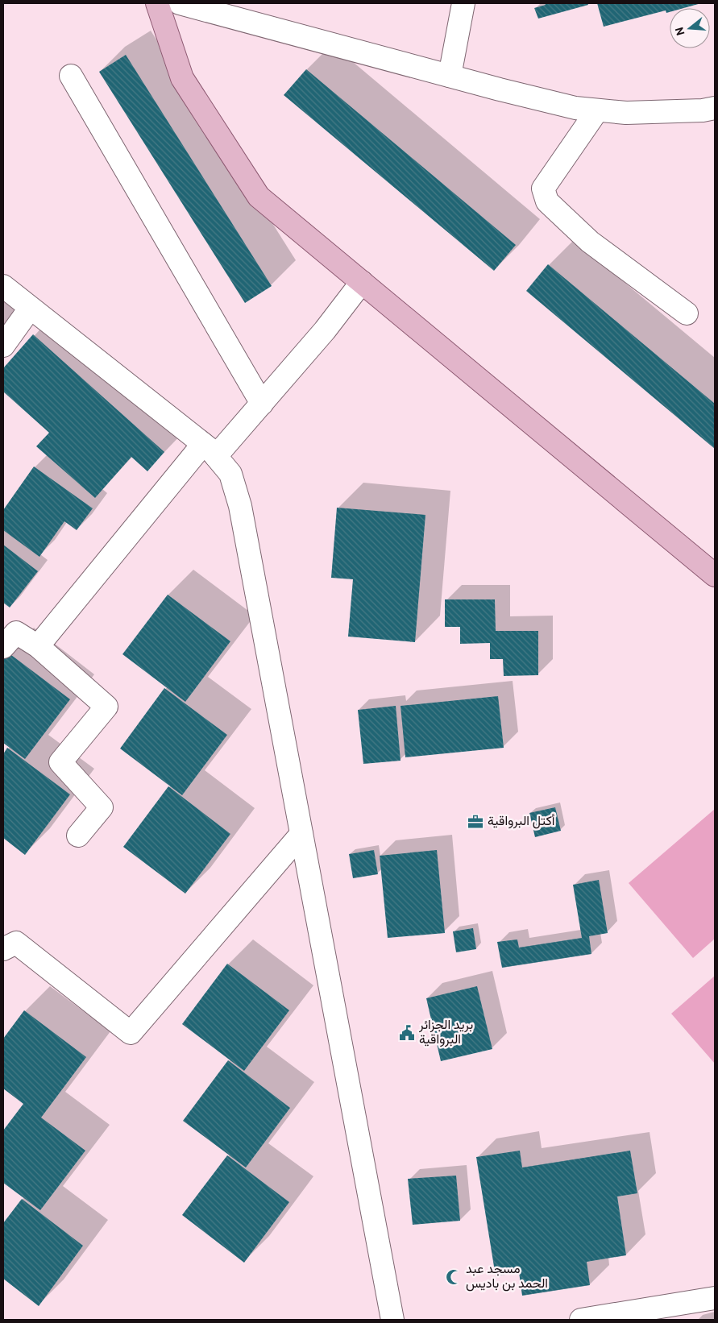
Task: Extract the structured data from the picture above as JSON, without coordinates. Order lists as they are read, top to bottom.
{
  "places": {
    "office": ["أكتل البرواقية"],
    "public building": ["بريد الجزائر البرواقية"],
    "mosque": ["مسجد عبد الحمد بن باديس"]
  },
  "north": "left"
}
